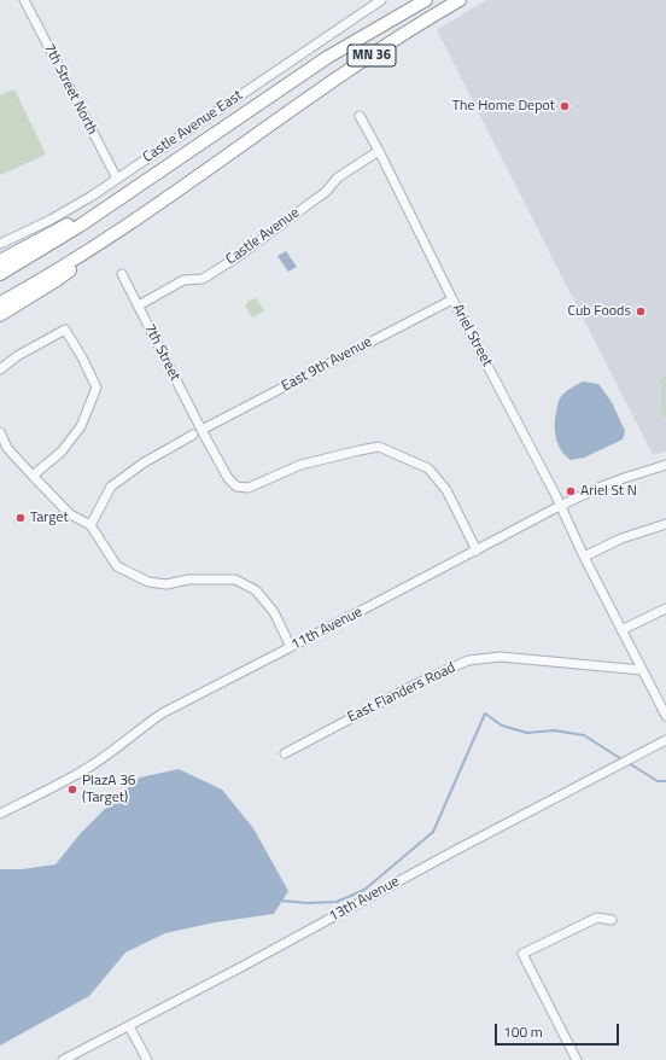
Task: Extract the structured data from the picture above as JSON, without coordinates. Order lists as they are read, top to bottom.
{
  "streets": {
    "highway": ["MN 36"],
    "street": [
      "7th Street North",
      "Castle Avenue East",
      "Castle Avenue",
      "Ariel Street",
      "7th Street",
      "East 9th Avenue",
      "11th Avenue",
      "East Flanders Road",
      "13th Avenue"
    ]
  },
  "crossings": [
    ["7th Street North", "Castle Avenue East"],
    ["Castle Avenue", "Ariel Street"],
    ["Castle Avenue", "7th Street"],
    ["Ariel Street", "East 9th Avenue"],
    ["Ariel Street", "11th Avenue"],
    ["Ariel Street", "East Flanders Road"],
    ["7th Street", "East 9th Avenue"],
    ["7th Street", "11th Avenue"]
  ],
  "places": [
    "The Home Depot",
    "Cub Foods",
    "Ariel St N",
    "Target",
    "PlazA 36 (Target)"
  ],
  "scale_bar": "100 m"
}
